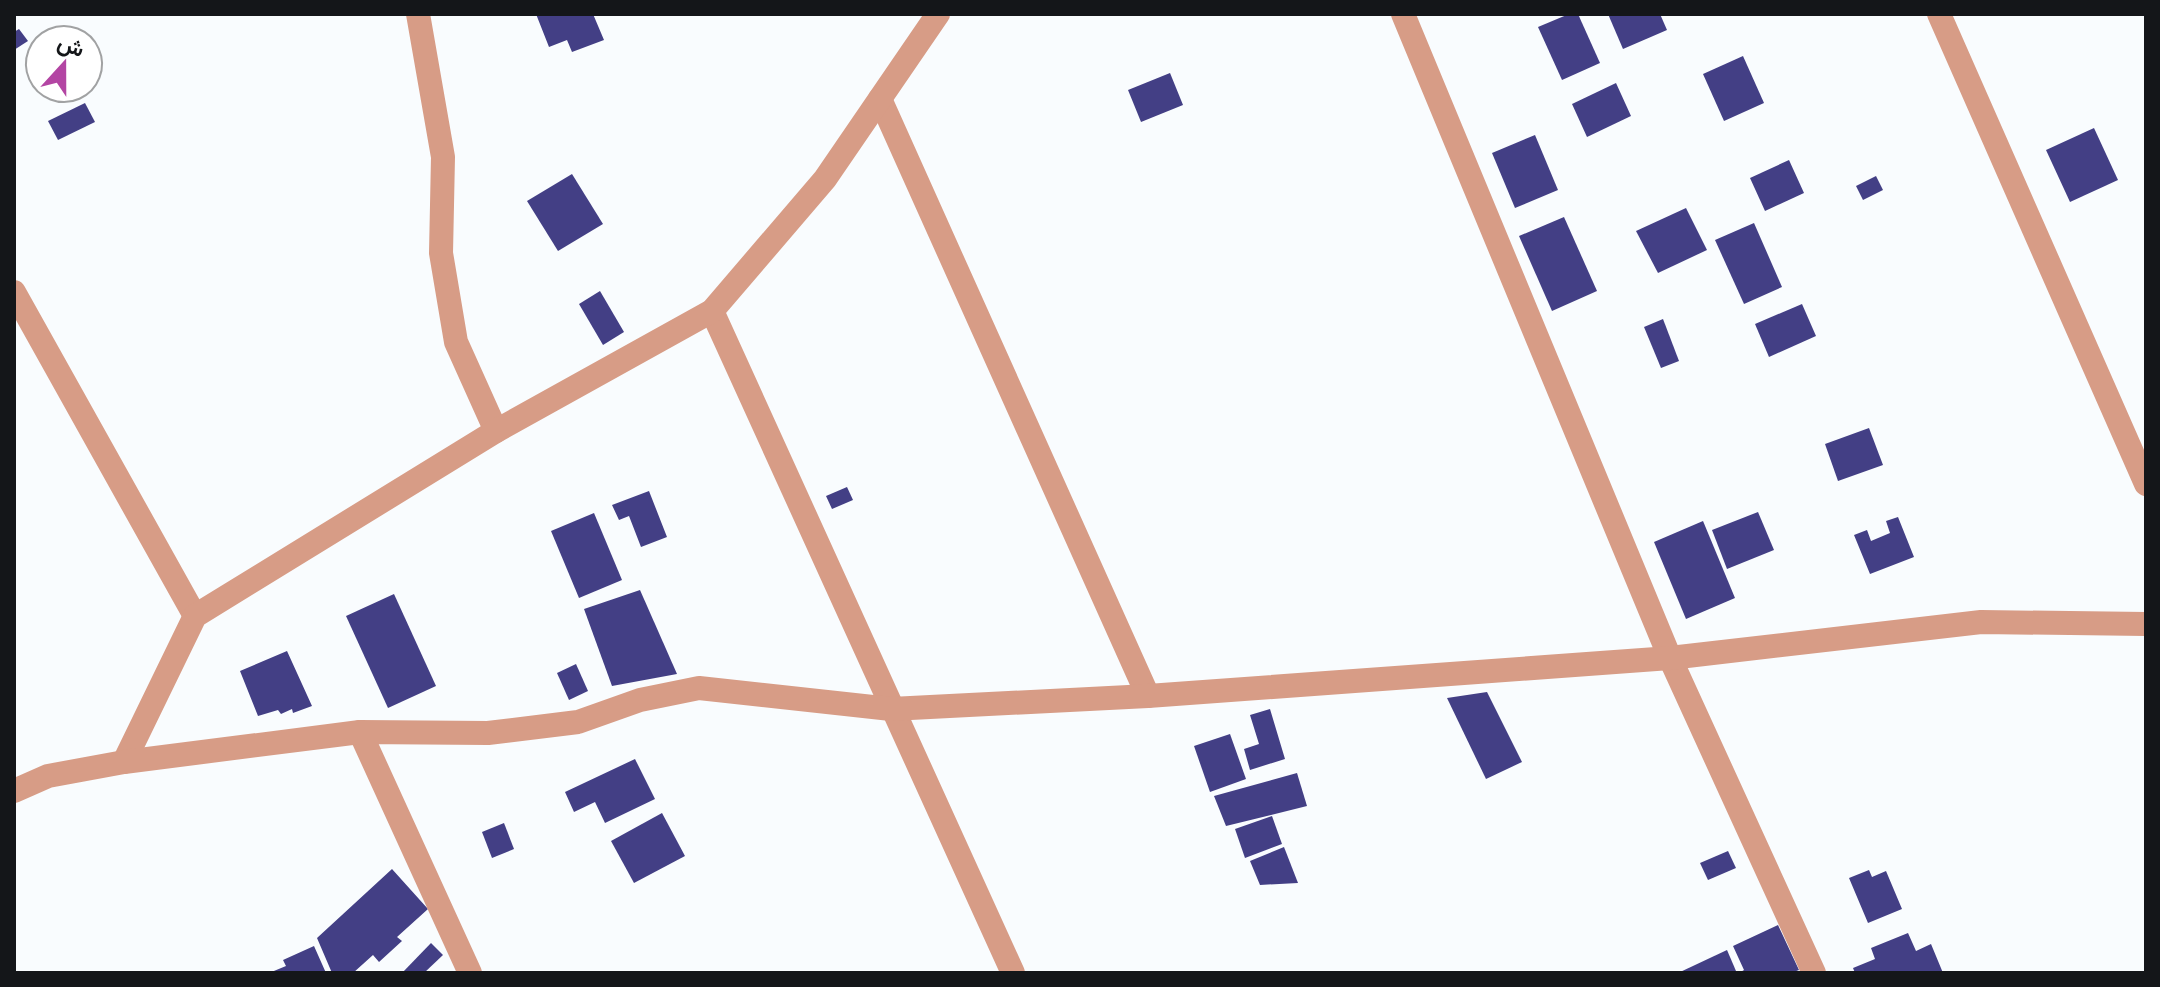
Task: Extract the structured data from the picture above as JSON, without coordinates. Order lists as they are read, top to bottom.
{
  "north": "top"
}
